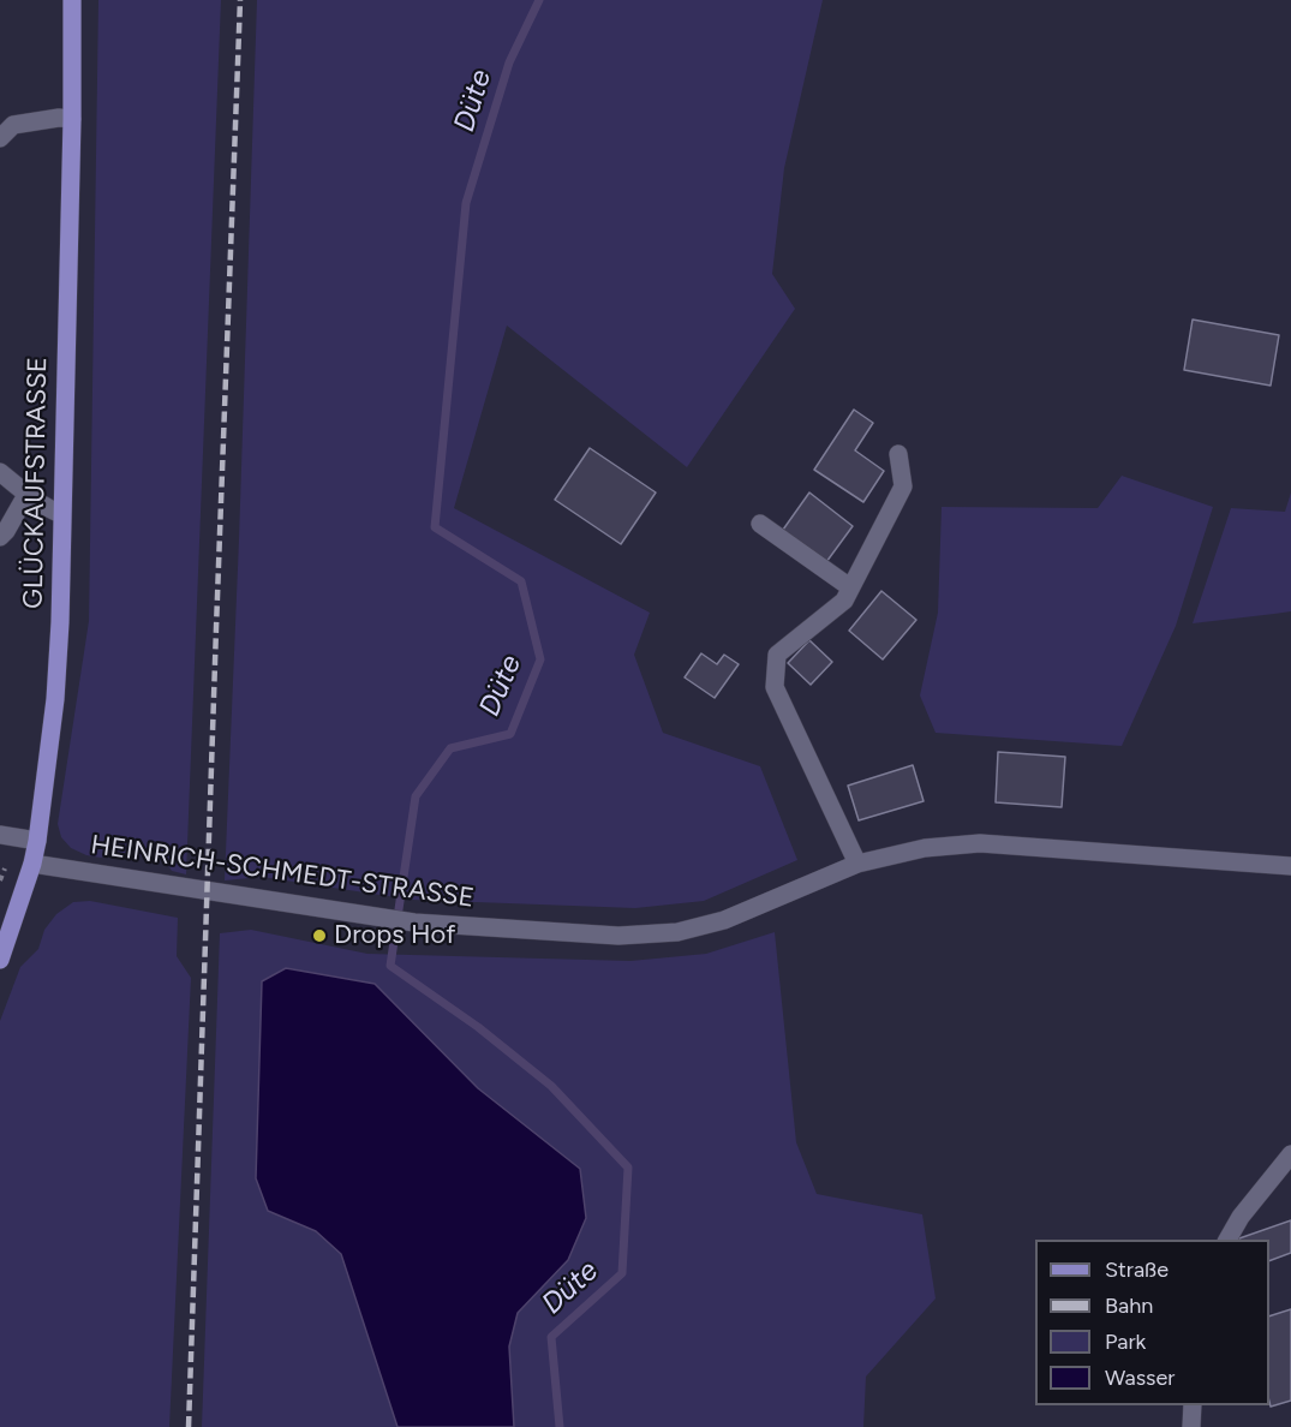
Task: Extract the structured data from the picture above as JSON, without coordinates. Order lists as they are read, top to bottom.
{
  "streets": {
    "main road": ["GLÜCKAUFSTRASSE"],
    "street": ["HEINRICH-SCHMEDT-STRASSE"]
  },
  "crossings": [
    ["GLÜCKAUFSTRASSE", "HEINRICH-SCHMEDT-STRASSE"]
  ],
  "water": ["Düte"],
  "places": ["Drops Hof"],
  "legend": [
    "Straße",
    "Bahn",
    "Park",
    "Wasser"
  ]
}
